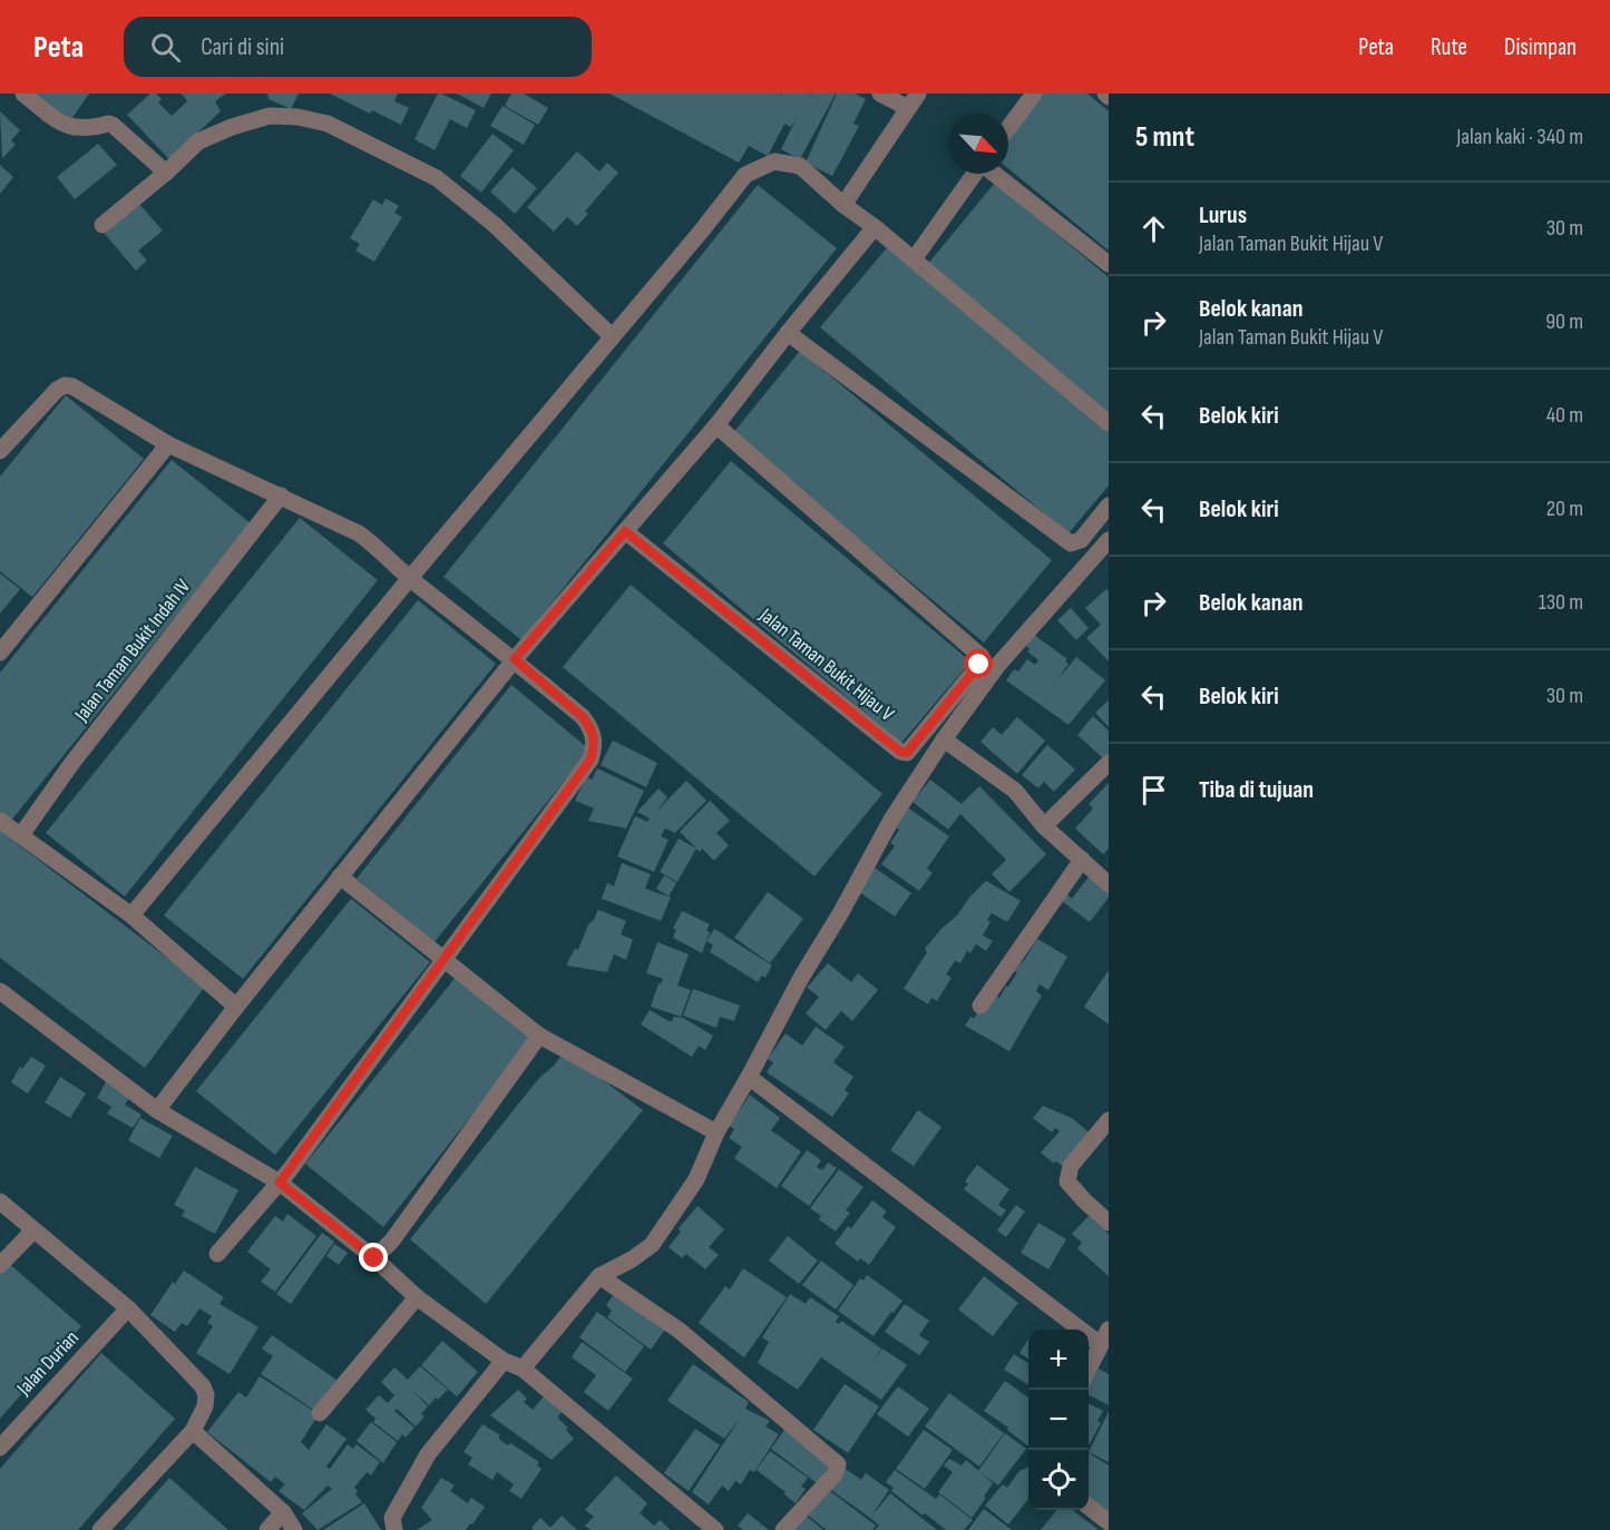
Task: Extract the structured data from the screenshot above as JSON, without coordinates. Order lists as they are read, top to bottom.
{
  "streets": {
    "street": ["Jalan Taman Bukit Indah IV", "Jalan Taman Bukit Hijau V", "Jalan Durian"]
  },
  "north": "bottom right",
  "page": {
    "header": "Peta",
    "search": "Cari di sini",
    "nav": ["Peta", "Rute", "Disimpan"],
    "heading": ["5 mnt", "Jalan kaki · 340 m"],
    "list": [
      ["Lurus", "Jalan Taman Bukit Hijau V", "30 m"],
      ["Belok kanan", "Jalan Taman Bukit Hijau V", "90 m"],
      ["Belok kiri", "40 m"],
      ["Belok kiri", "20 m"],
      ["Belok kanan", "130 m"],
      ["Belok kiri", "30 m"],
      "Tiba di tujuan"
    ],
    "map_buttons": ["+", "−"]
  }
}
